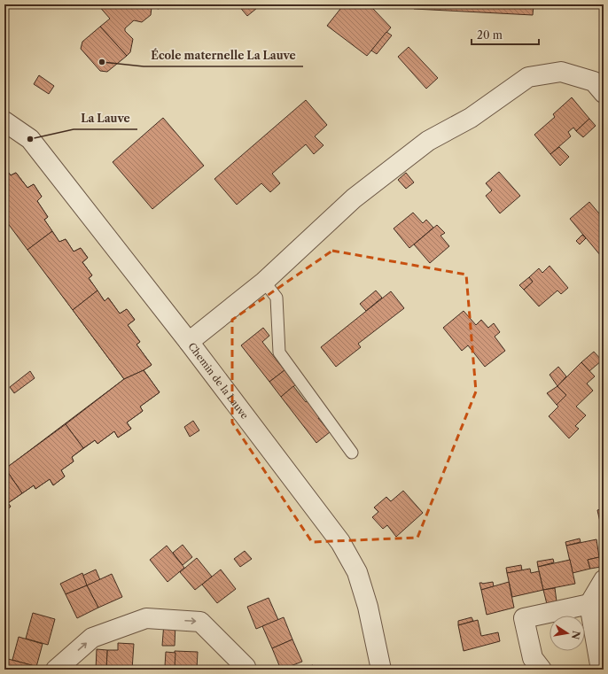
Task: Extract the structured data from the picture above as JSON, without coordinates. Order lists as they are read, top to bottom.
{
  "streets": {
    "street": ["Chemin de la Lauve"]
  },
  "places": ["École maternelle La Lauve", "La Lauve"],
  "scale_bar": "20 m",
  "north": "right"
}
